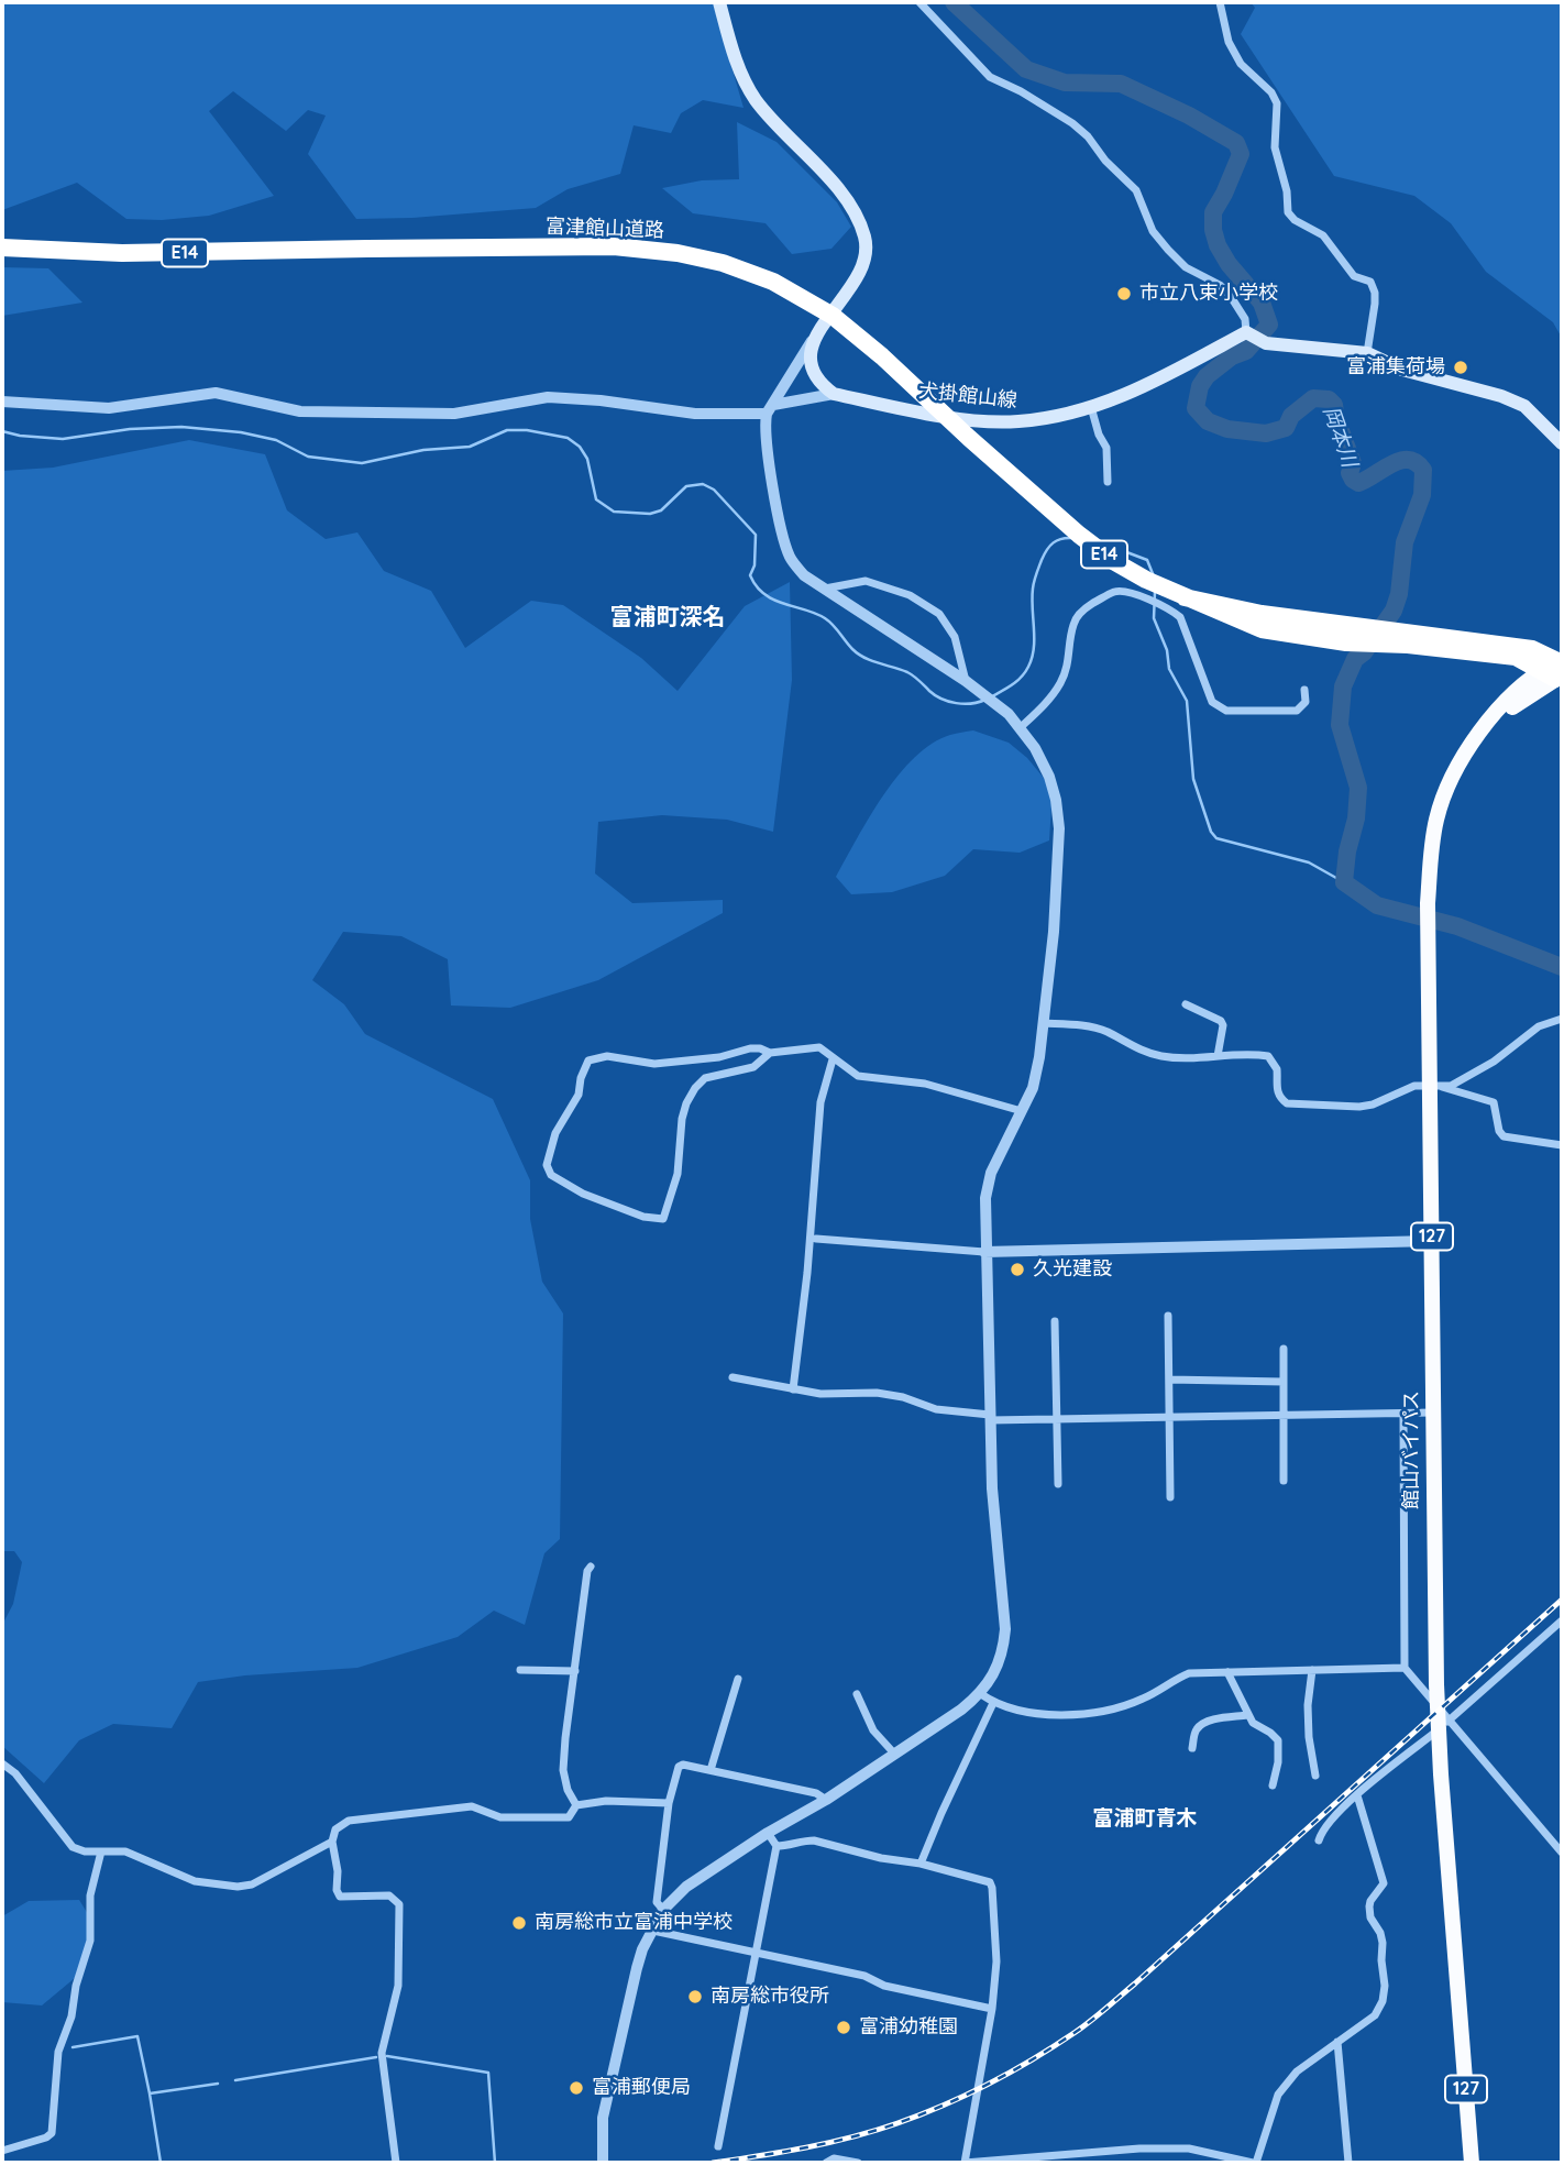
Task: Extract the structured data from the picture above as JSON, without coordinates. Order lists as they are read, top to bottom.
{
  "streets": {
    "highway": [
      "富津館山道路",
      "E14",
      "127",
      "館山バイパス"
    ],
    "main road": ["犬掛館山線"]
  },
  "crossings": [
    ["富津館山道路", "館山バイパス"]
  ],
  "districts": ["富浦町深名", "富浦町青木"],
  "water": ["岡本川"],
  "places": [
    "市立八束小学校",
    "富浦集荷場",
    "久光建設",
    "南房総市立富浦中学校",
    "南房総市役所",
    "富浦幼稚園",
    "富浦郵便局"
  ]
}
